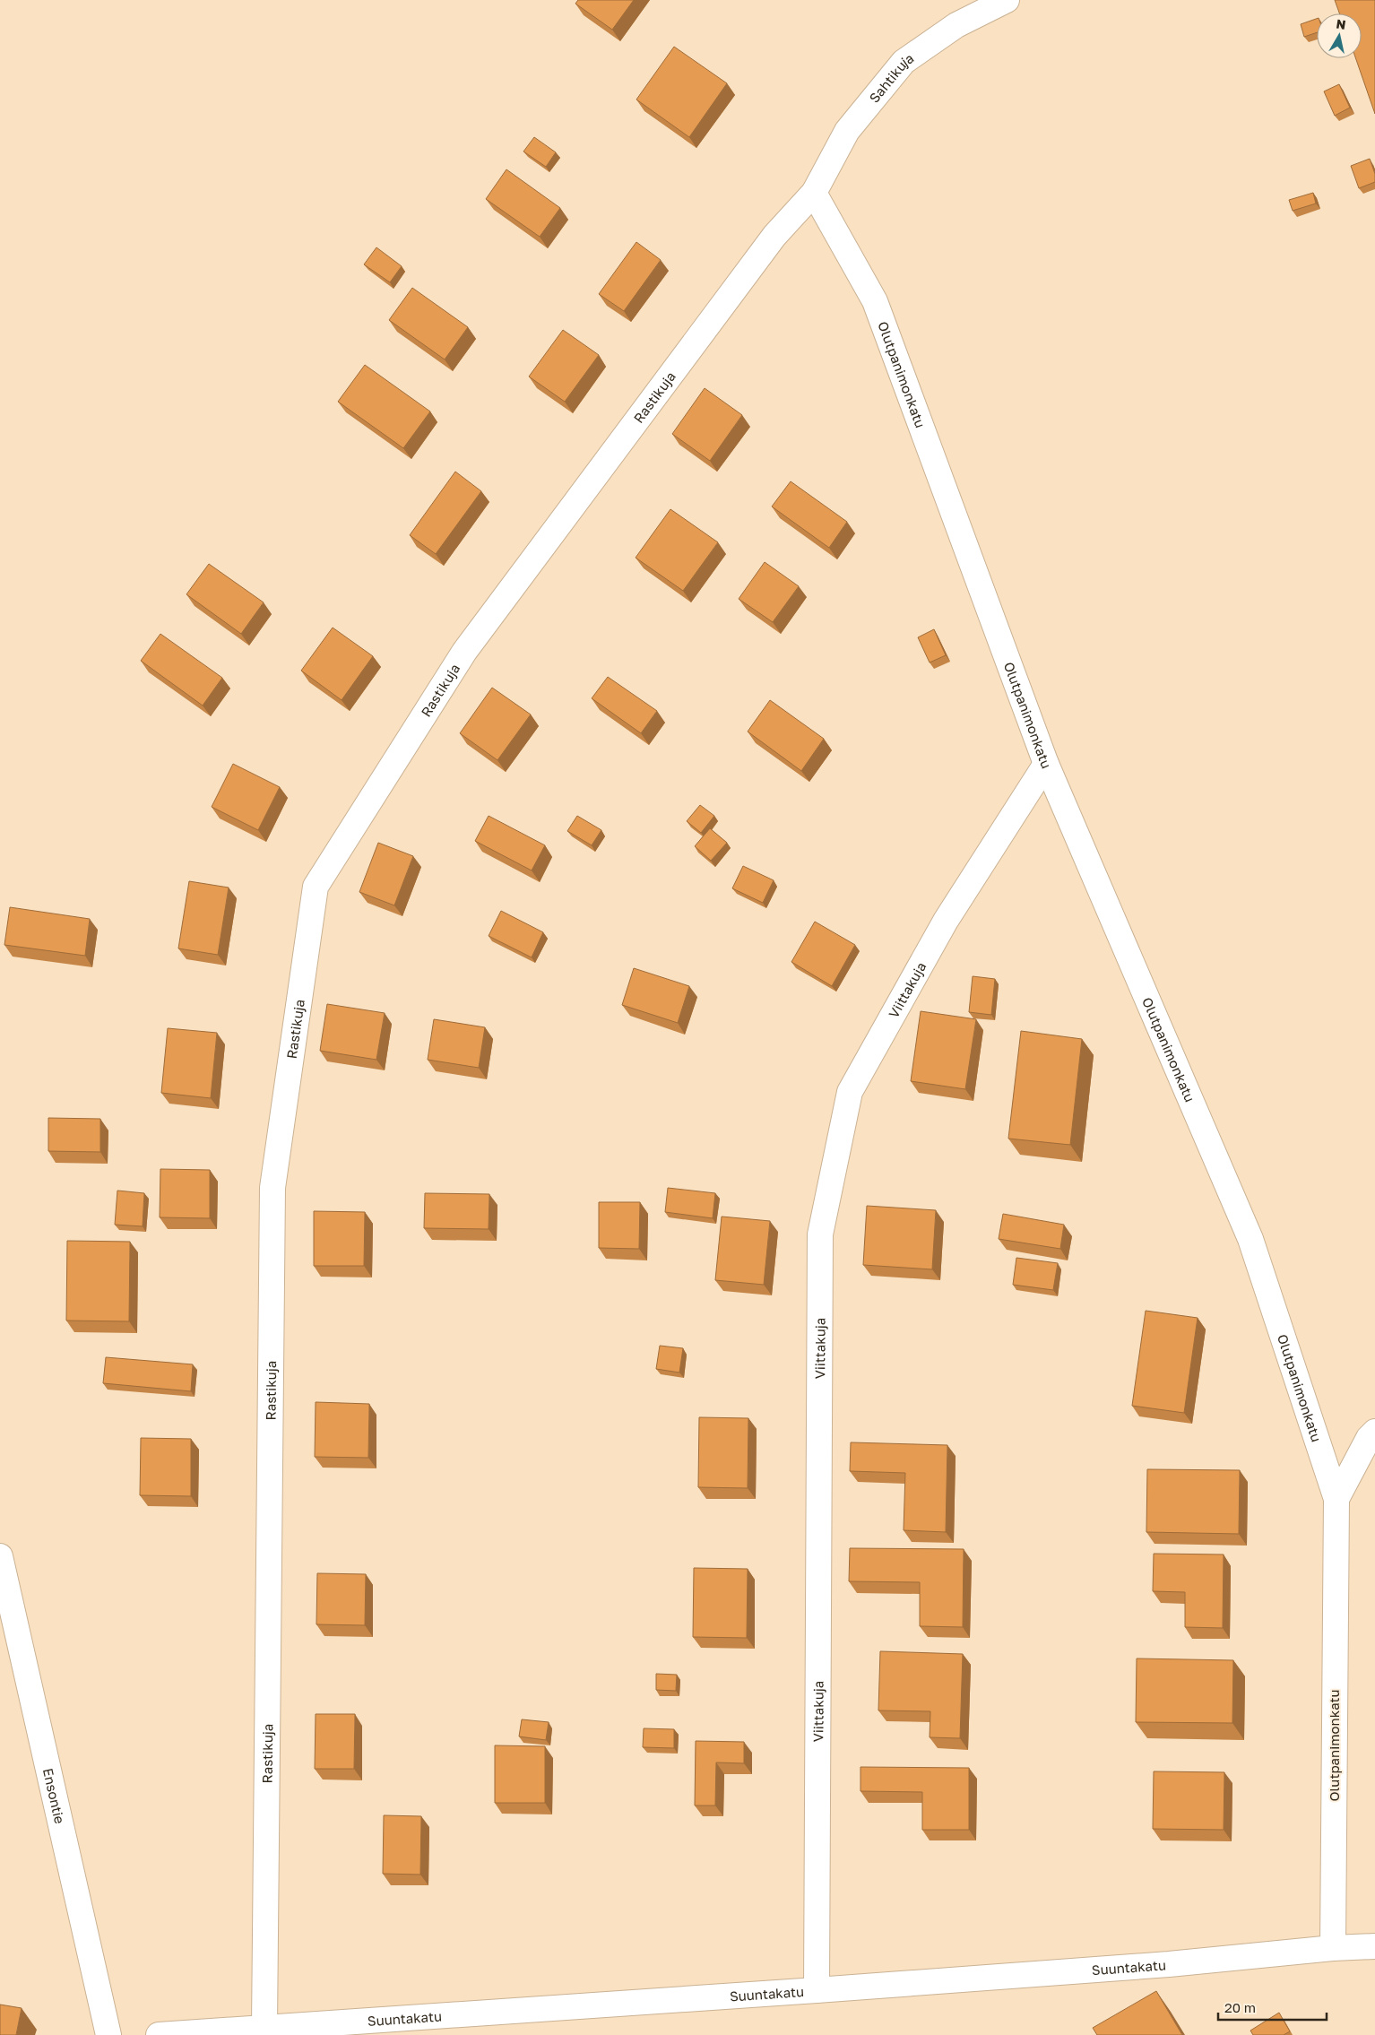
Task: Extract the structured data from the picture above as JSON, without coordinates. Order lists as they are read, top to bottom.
{
  "streets": {
    "street": [
      "Sahtikuja",
      "Olutpanimonkatu",
      "Rastikuja",
      "Viittakuja",
      "Ensontie",
      "Suuntakatu"
    ]
  },
  "crossings": [
    ["Sahtikuja", "Olutpanimonkatu"],
    ["Sahtikuja", "Rastikuja"],
    ["Olutpanimonkatu", "Rastikuja"],
    ["Olutpanimonkatu", "Viittakuja"],
    ["Olutpanimonkatu", "Suuntakatu"],
    ["Rastikuja", "Suuntakatu"],
    ["Viittakuja", "Suuntakatu"]
  ],
  "scale_bar": "20 m",
  "north": "top"
}
